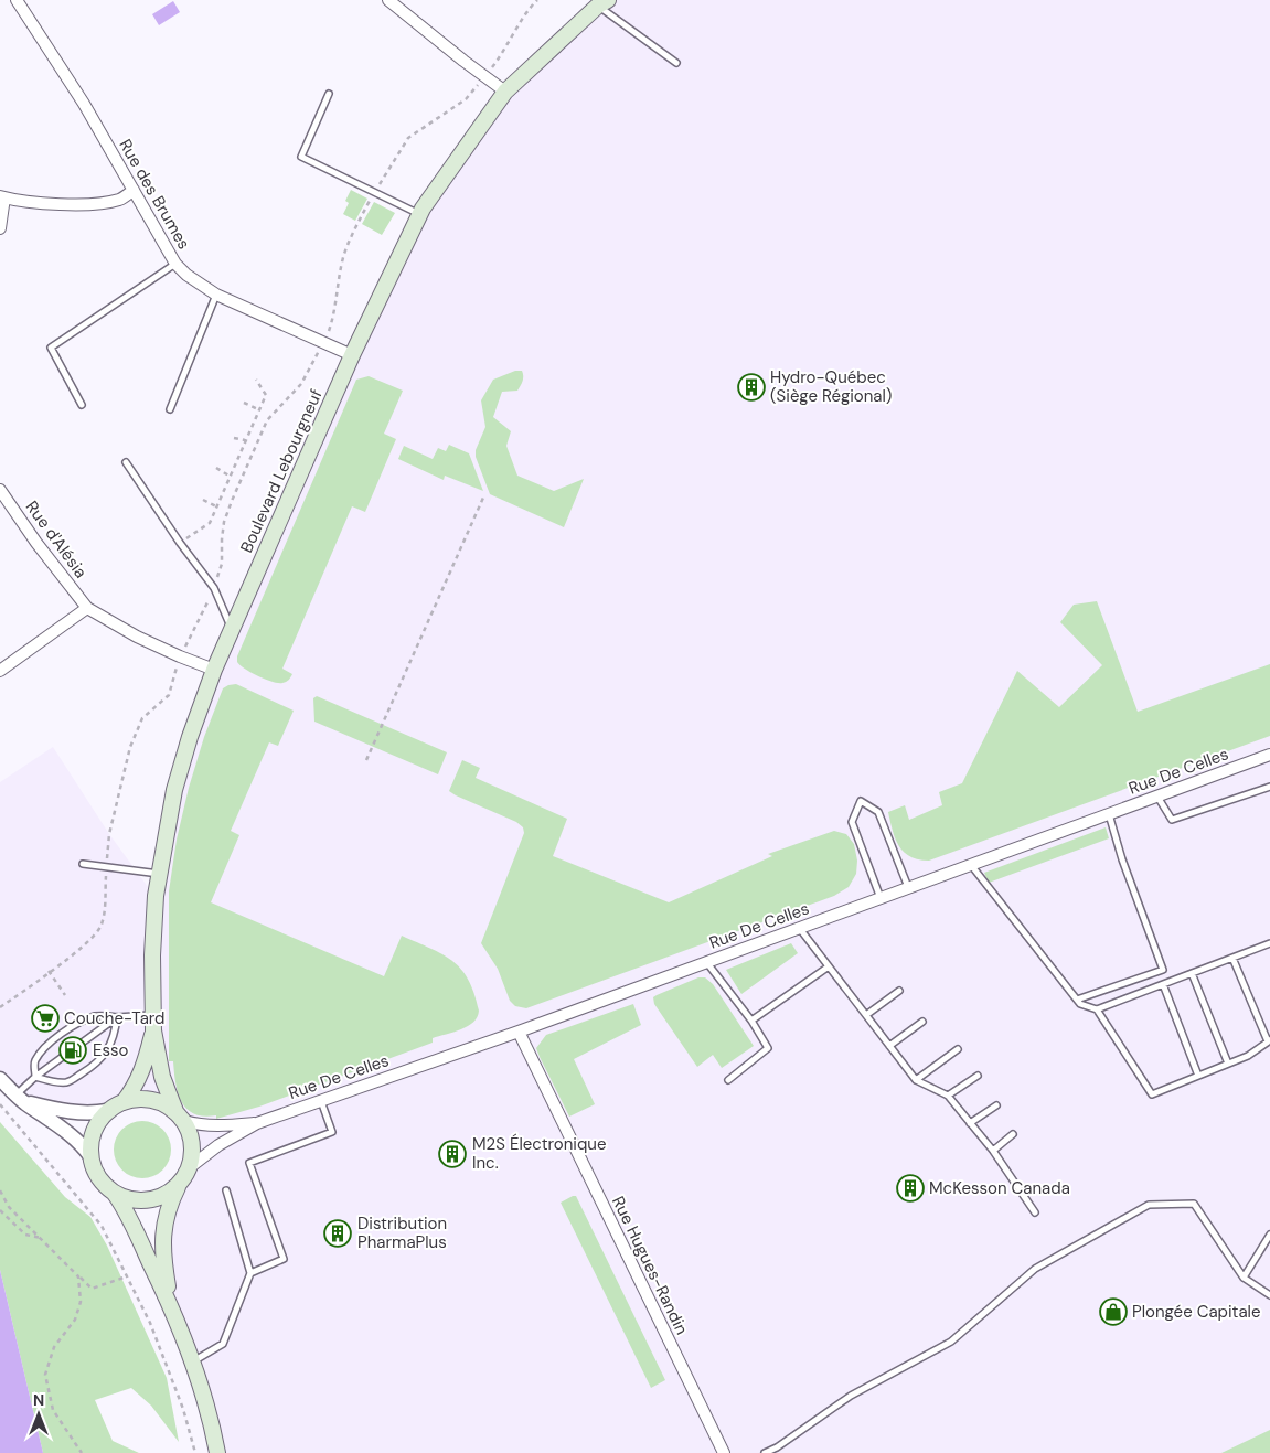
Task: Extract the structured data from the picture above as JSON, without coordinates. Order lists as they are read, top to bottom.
{
  "streets": {
    "main road": ["Boulevard Lebourgneuf"],
    "street": [
      "Rue des Brumes",
      "Rue d'Alésia",
      "Rue De Celles",
      "Rue Hugues-Randin"
    ]
  },
  "crossings": [
    ["Rue des Brumes", "Boulevard Lebourgneuf"],
    ["Boulevard Lebourgneuf", "Rue d'Alésia"],
    ["Boulevard Lebourgneuf", "Rue De Celles"],
    ["Rue De Celles", "Rue Hugues-Randin"]
  ],
  "places": {
    "building": [
      "Hydro-Québec (Siège Régional)",
      "M2S Électronique Inc.",
      "McKesson Canada",
      "Distribution PharmaPlus"
    ],
    "supermarket": ["Couche-Tard"],
    "fuel station": ["Esso"],
    "shop": ["Plongée Capitale"]
  },
  "north": "top"
}
